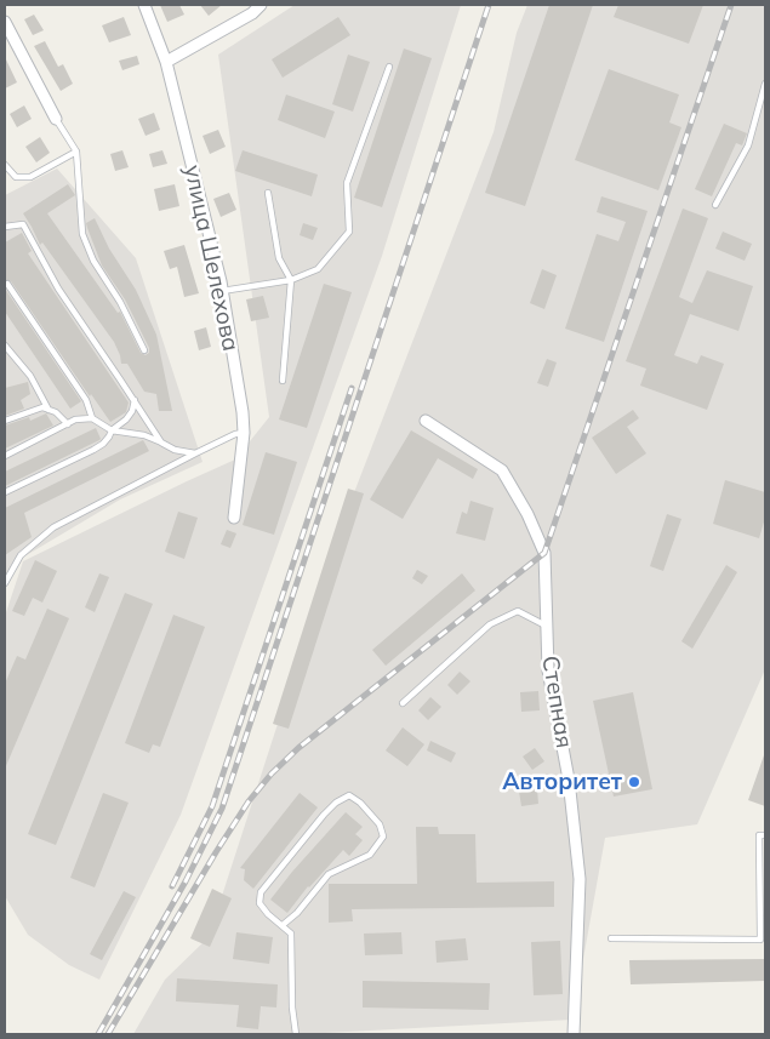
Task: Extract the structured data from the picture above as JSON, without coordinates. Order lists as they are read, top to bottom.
{
  "streets": {
    "street": ["улица Шелехова", "Степная"]
  },
  "places": ["Авторитет"]
}
